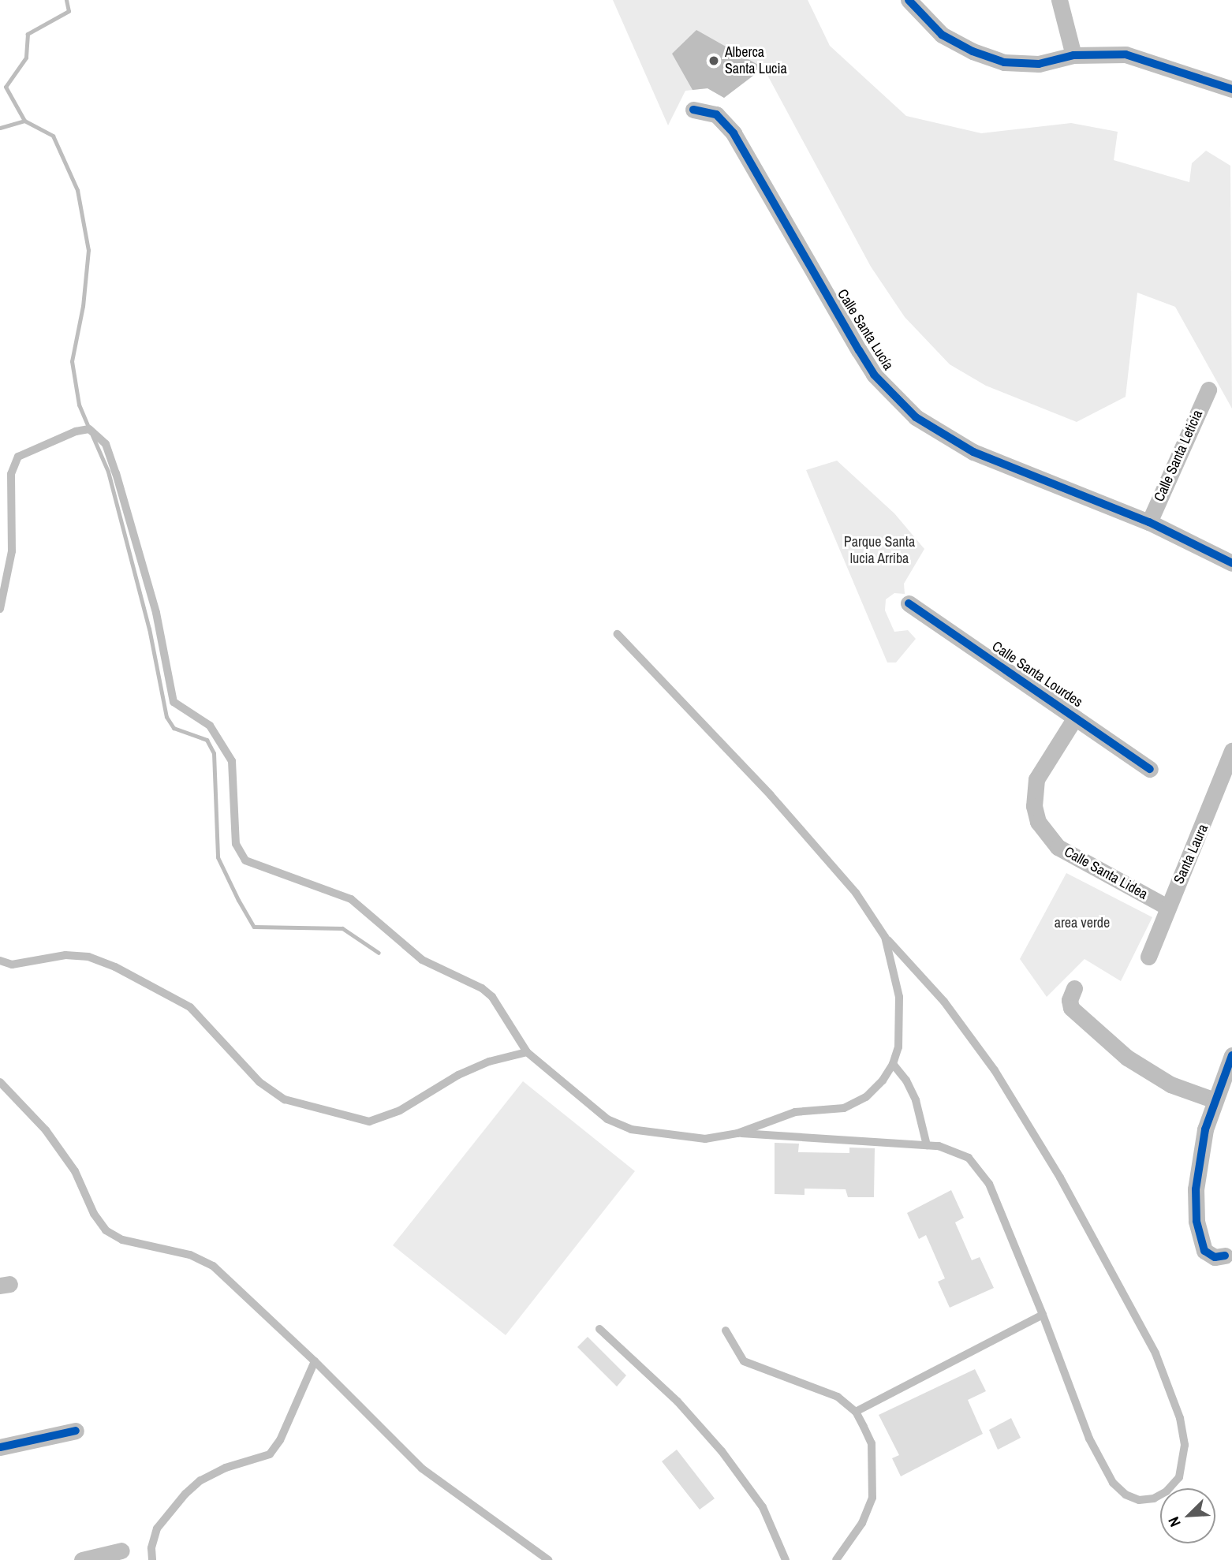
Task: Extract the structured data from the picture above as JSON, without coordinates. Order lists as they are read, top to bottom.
{
  "streets": {
    "street": [
      "Calle Santa Lucía",
      "Calle Santa Leticia",
      "Calle Santa Lourdes",
      "Santa Laura",
      "Calle Santa Lidea"
    ]
  },
  "crossings": [
    ["Calle Santa Lucía", "Calle Santa Leticia"],
    ["Calle Santa Lourdes", "Calle Santa Lidea"],
    ["Santa Laura", "Calle Santa Lidea"]
  ],
  "parks": ["Parque Santa lucia Arriba", "area verde"],
  "places": ["Alberca Santa Lucia"],
  "north": "bottom left"
}
